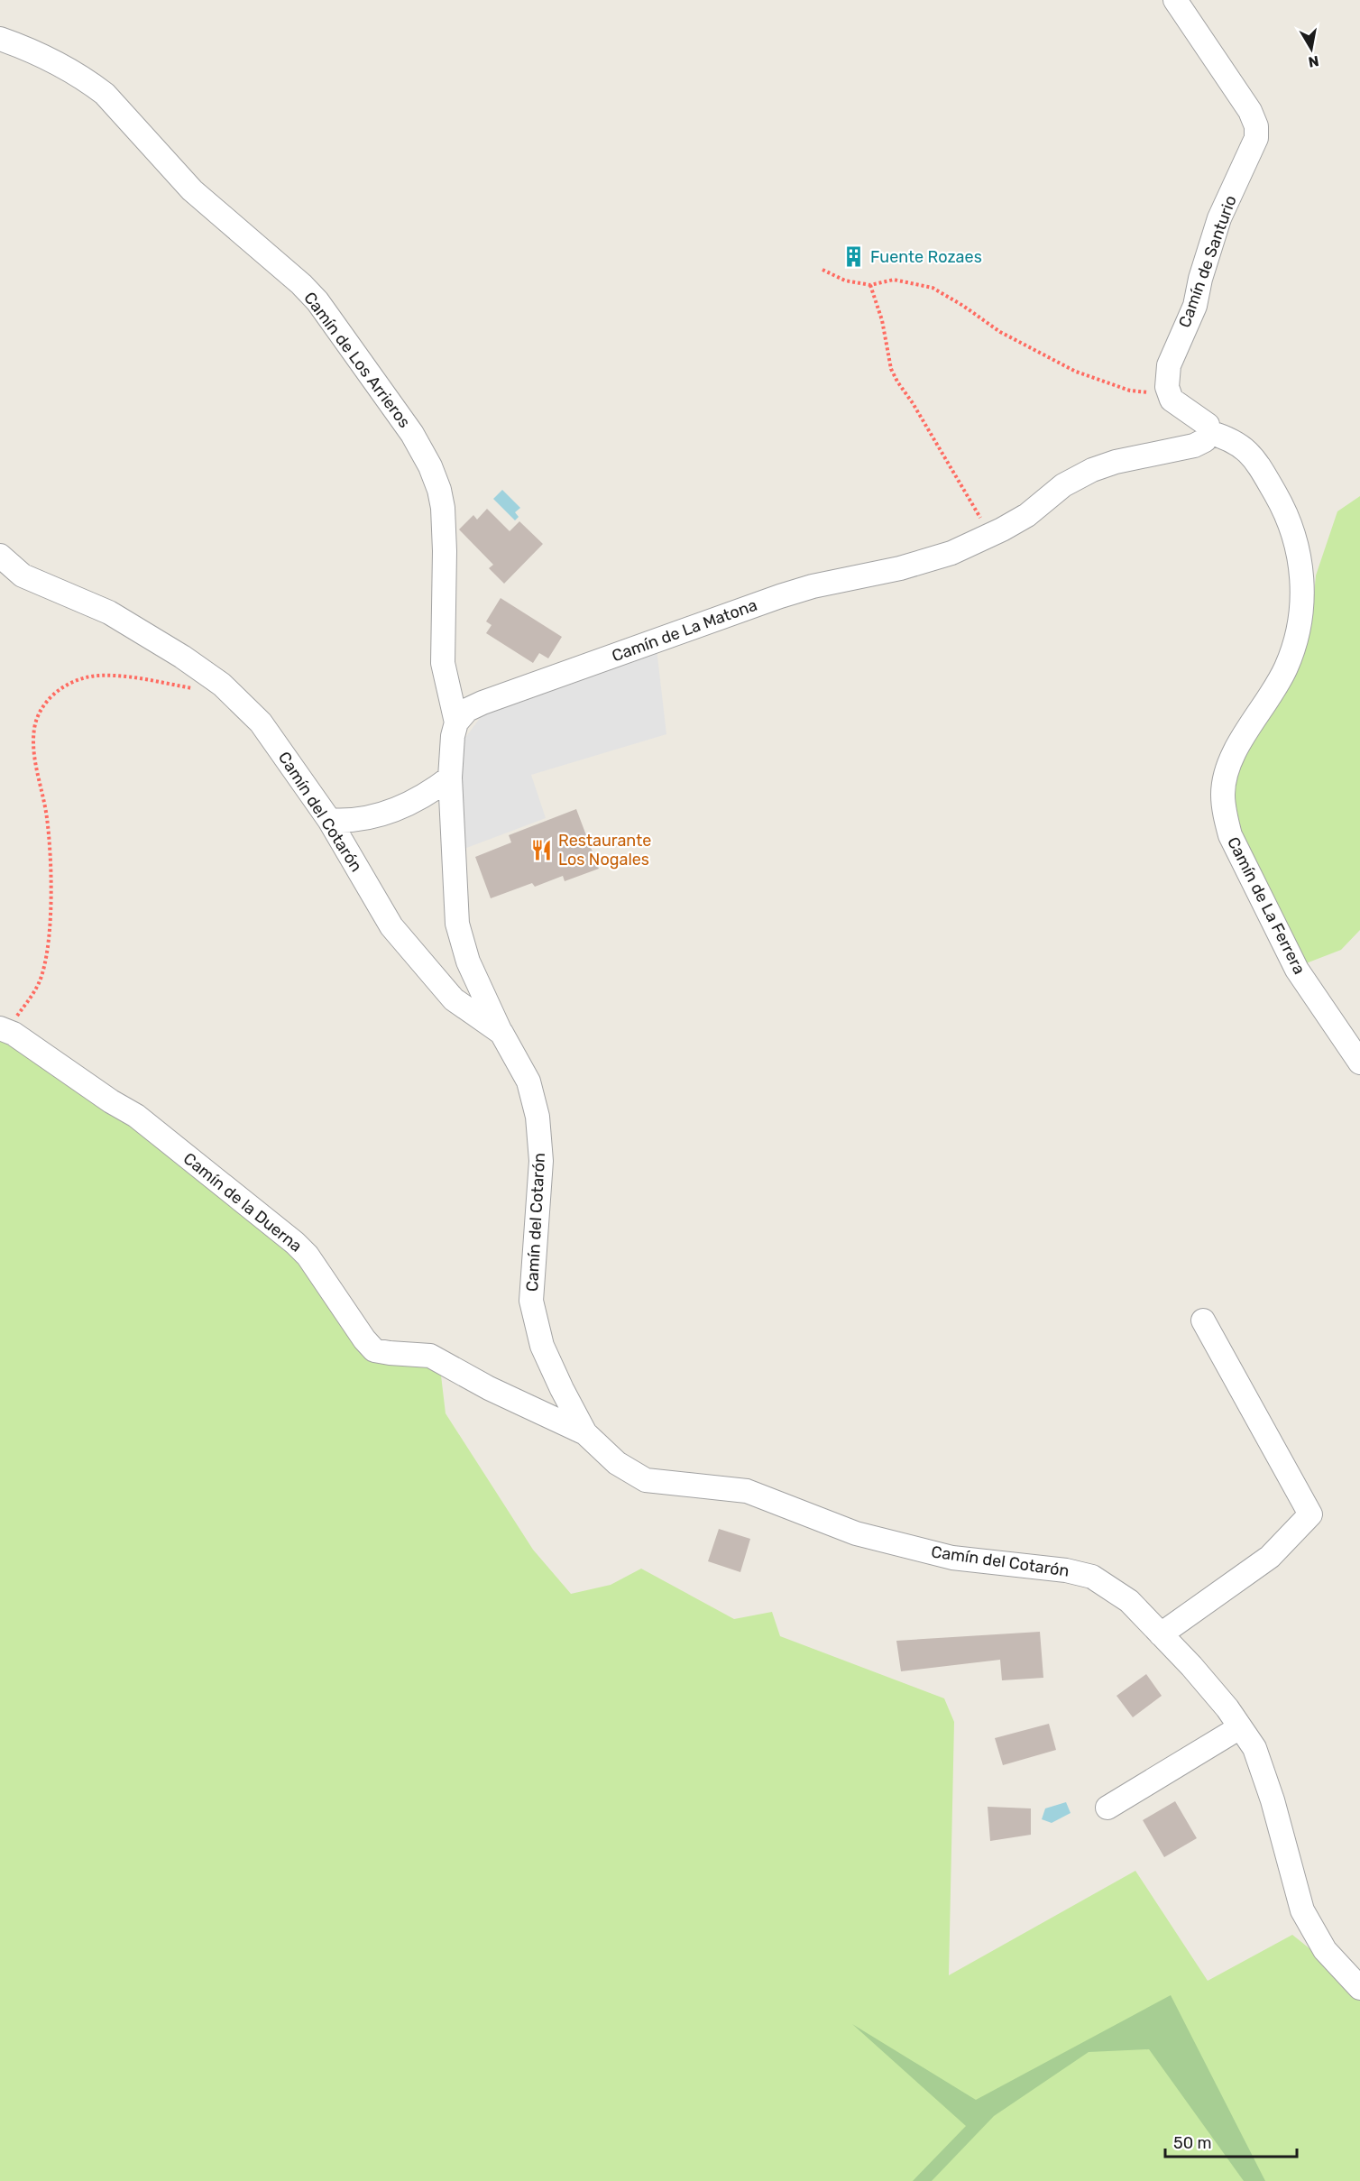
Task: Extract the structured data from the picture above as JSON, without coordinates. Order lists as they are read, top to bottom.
{
  "streets": {
    "street": [
      "Camín de Santurio",
      "Camín de Los Arrieros",
      "Camín de La Matona",
      "Camín del Cotarón",
      "Camín de La Ferrera",
      "Camín de la Duerna"
    ]
  },
  "crossings": [
    ["Camín de Los Arrieros", "Camín de La Matona"],
    ["Camín de La Matona", "Camín de La Ferrera"],
    ["Camín del Cotarón", "Camín de la Duerna"]
  ],
  "places": {
    "building": ["Fuente Rozaes"],
    "restaurant": ["Restaurante Los Nogales"]
  },
  "scale_bar": "50 m",
  "north": "bottom"
}
